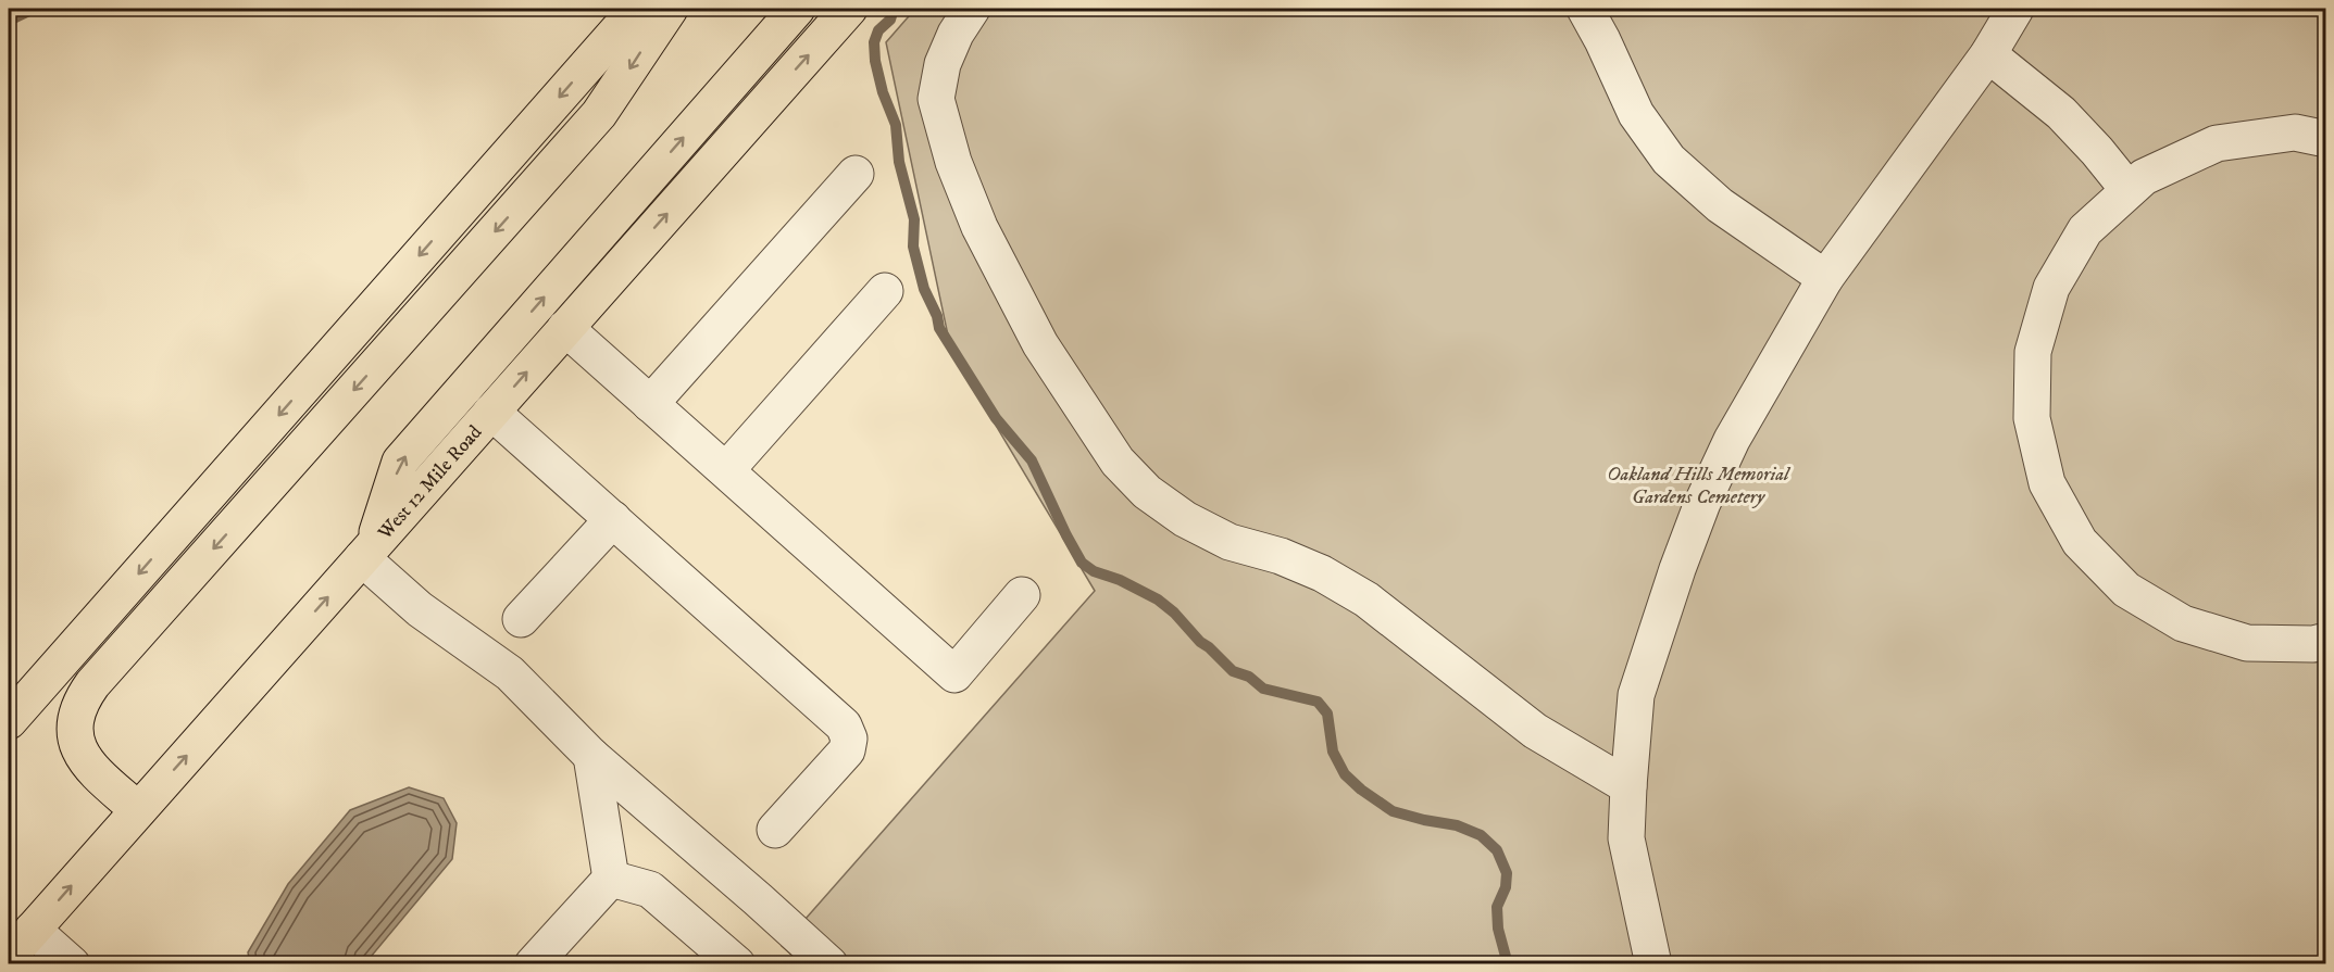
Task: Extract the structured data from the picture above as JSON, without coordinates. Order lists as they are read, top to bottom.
{
  "streets": {
    "main road": ["West 12 Mile Road"]
  },
  "parks": ["Oakland Hills Memorial Gardens Cemetery"]
}
